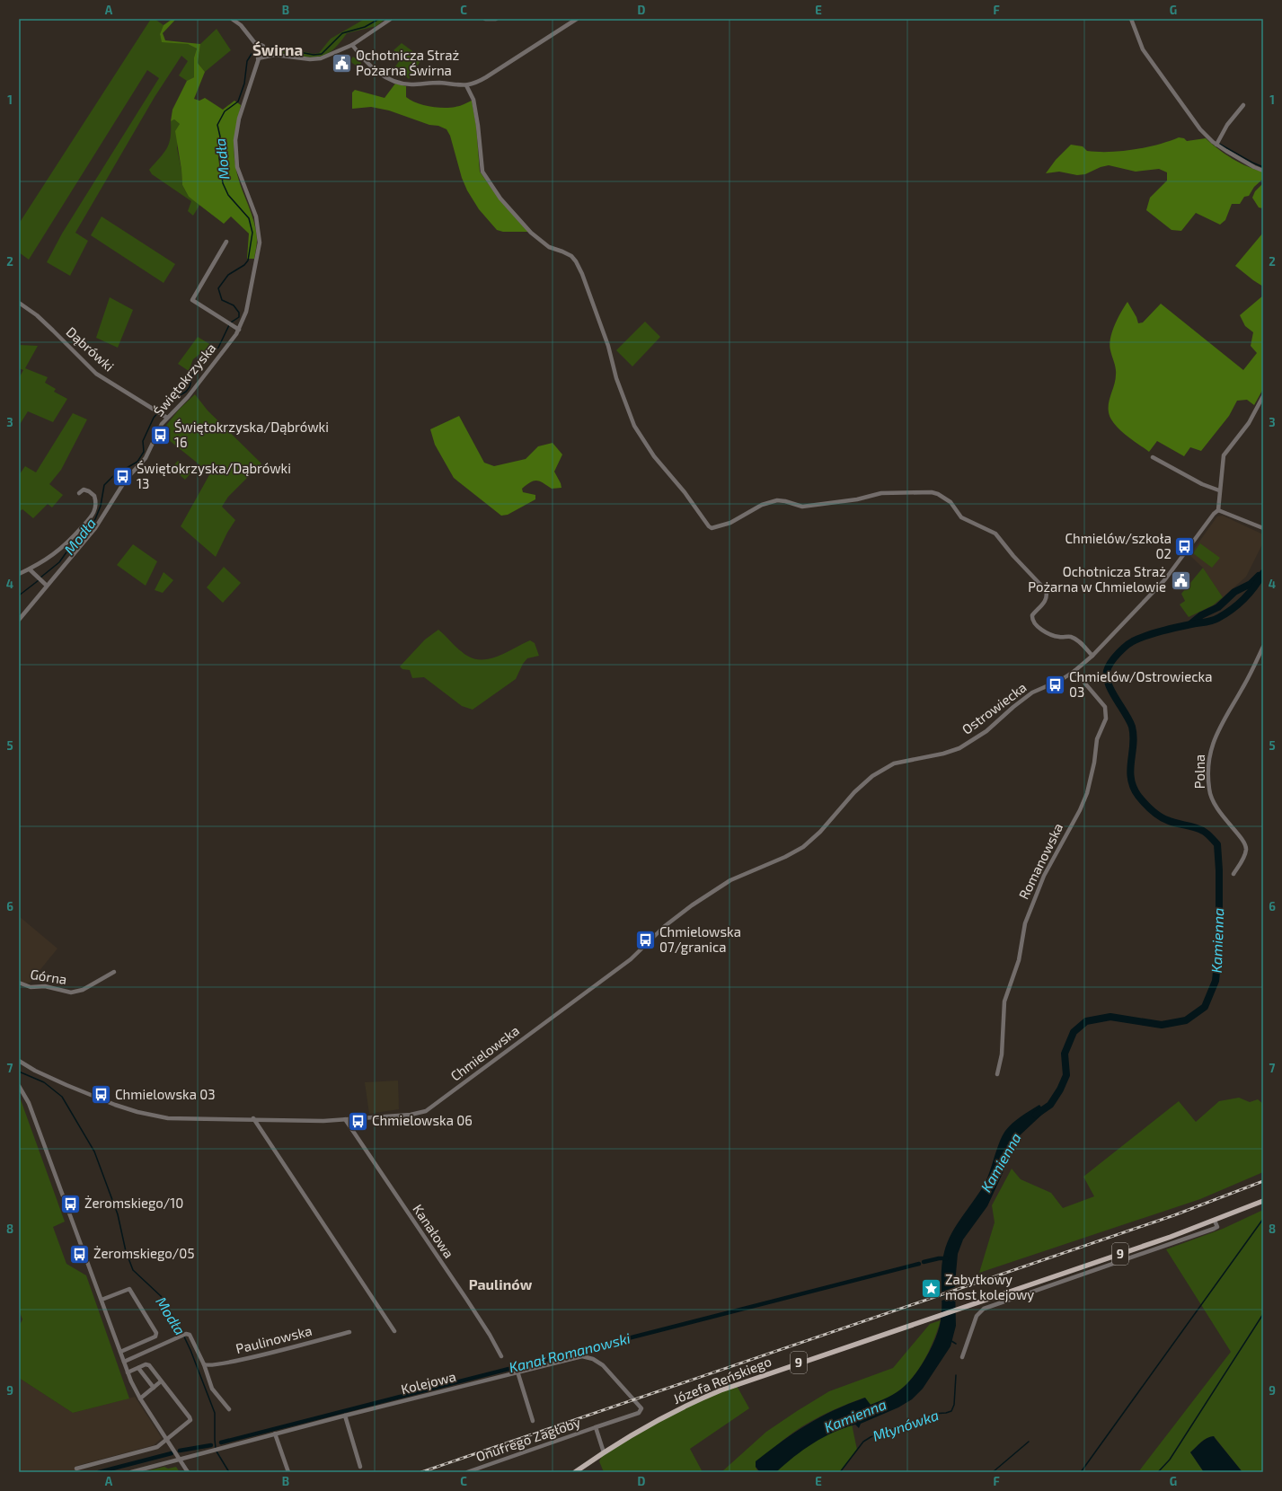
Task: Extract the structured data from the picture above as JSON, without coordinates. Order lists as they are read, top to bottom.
{
  "streets": {
    "main road": ["9", "Józefa Reńskiego"],
    "street": [
      "Dąbrówki",
      "Świętokrzyska",
      "Ostrowiecka",
      "Polna",
      "Romanowska",
      "Górna",
      "Chmielowska",
      "Kanałowa",
      "Paulinowska",
      "Kolejowa",
      "Onufrego Zagłoby"
    ]
  },
  "crossings": [
    ["Dąbrówki", "Świętokrzyska"],
    ["Ostrowiecka", "Romanowska"],
    ["Ostrowiecka", "Chmielowska"],
    ["Chmielowska", "Kanałowa"],
    ["9", "Józefa Reńskiego"],
    ["Kolejowa", "Onufrego Zagłoby"]
  ],
  "districts": ["Świrna", "Paulinów"],
  "water": [
    "Modła",
    "Kamienna",
    "Kanał Romanowski",
    "Młynówka"
  ],
  "places": {
    "public building": ["Ochotnicza Straż Pożarna Świrna", "Ochotnicza Straż Pożarna w Chmielowie"],
    "bus stop": [
      "Świętokrzyska/Dąbrówki 16",
      "Świętokrzyska/Dąbrówki 13",
      "Chmielów/szkoła 02",
      "Chmielów/Ostrowiecka 03",
      "Chmielowska 07/granica",
      "Chmielowska 03",
      "Chmielowska 06",
      "Żeromskiego/10",
      "Żeromskiego/05"
    ],
    "place": ["Zabytkowy most kolejowy"]
  },
  "grid": {
    "columns": [
      "A",
      "B",
      "C",
      "D",
      "E",
      "F",
      "G"
    ],
    "rows": [
      "1",
      "2",
      "3",
      "4",
      "5",
      "6",
      "7",
      "8",
      "9"
    ]
  }
}
